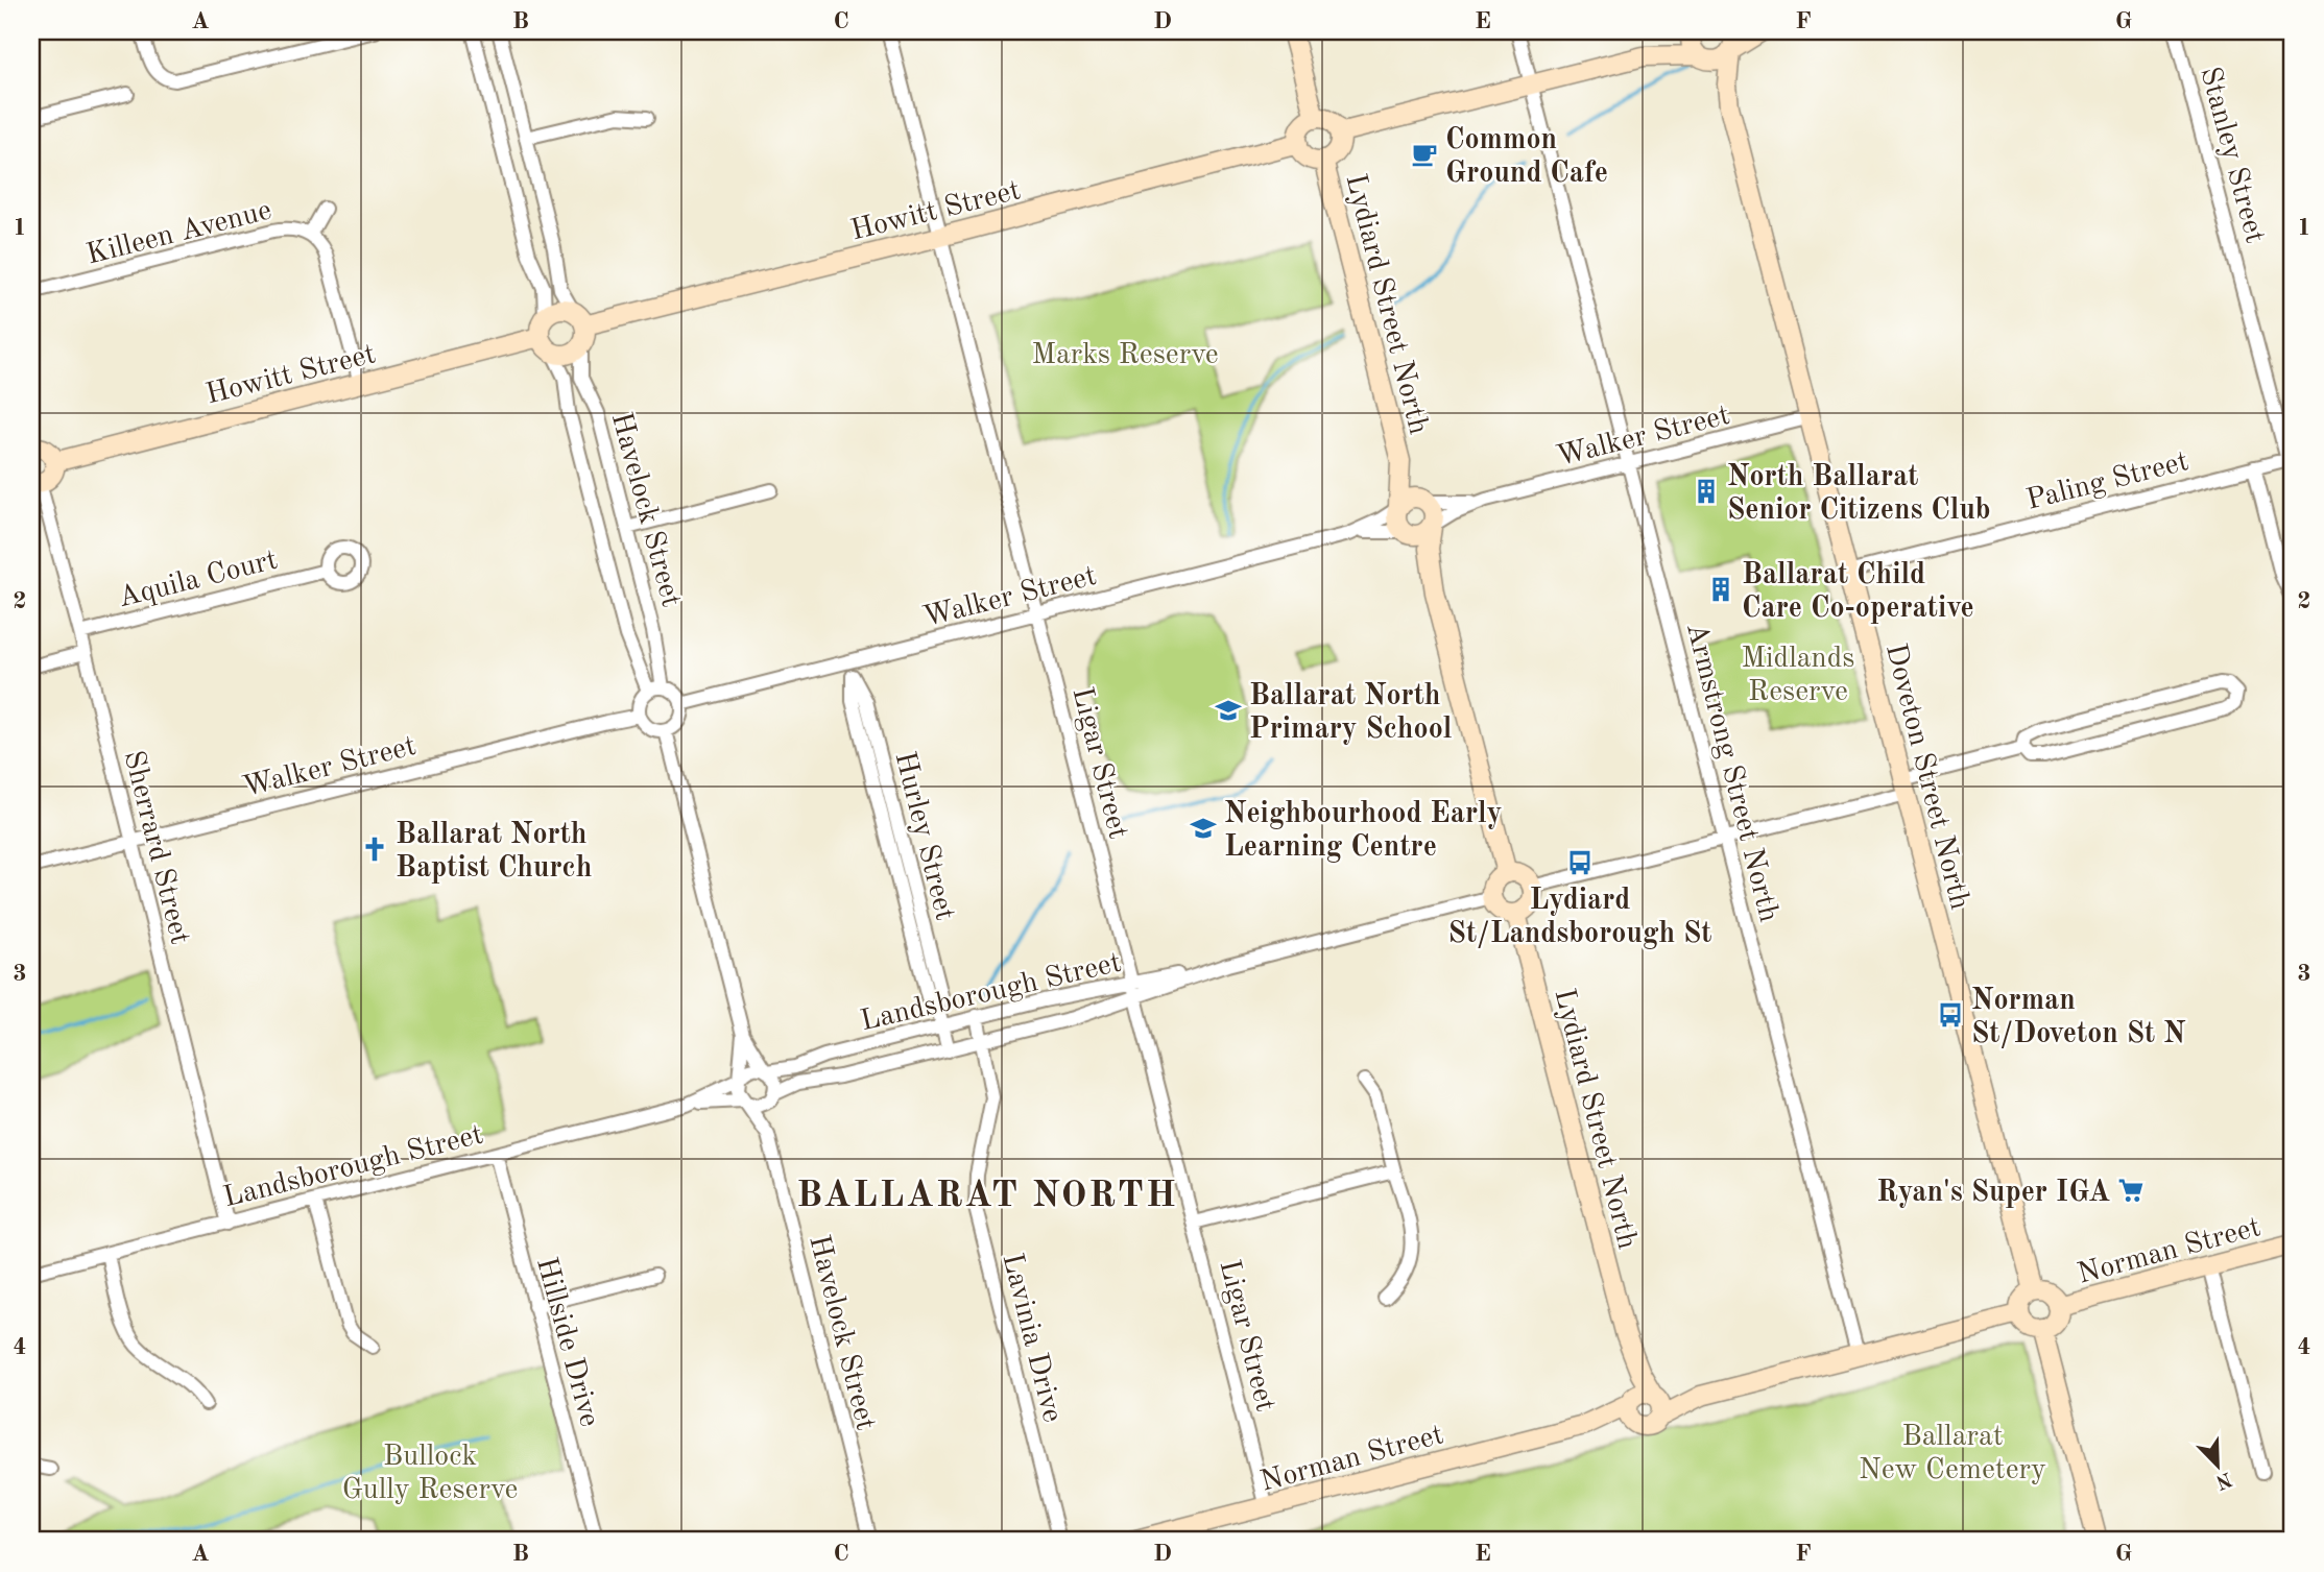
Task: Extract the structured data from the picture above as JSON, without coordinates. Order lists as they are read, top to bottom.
{
  "streets": {
    "street": [
      "Stanley Street",
      "Howitt Street",
      "Killeen Avenue",
      "Lydiard Street North",
      "Walker Street",
      "Paling Street",
      "Havelock Street",
      "Aquila Court",
      "Ligar Street",
      "Armstrong Street North",
      "Doveton Street North",
      "Hurley Street",
      "Sherrard Street",
      "Landsborough Street",
      "Norman Street",
      "Lavinia Drive",
      "Hillside Drive"
    ]
  },
  "crossings": [
    ["Stanley Street", "Paling Street"],
    ["Howitt Street", "Killeen Avenue"],
    ["Howitt Street", "Lydiard Street North"],
    ["Howitt Street", "Havelock Street"],
    ["Howitt Street", "Ligar Street"],
    ["Lydiard Street North", "Walker Street"],
    ["Lydiard Street North", "Landsborough Street"],
    ["Lydiard Street North", "Norman Street"],
    ["Walker Street", "Havelock Street"],
    ["Walker Street", "Ligar Street"],
    ["Walker Street", "Armstrong Street North"],
    ["Walker Street", "Doveton Street North"],
    ["Walker Street", "Hurley Street"],
    ["Walker Street", "Sherrard Street"],
    ["Paling Street", "Doveton Street North"],
    ["Havelock Street", "Landsborough Street"],
    ["Aquila Court", "Sherrard Street"],
    ["Ligar Street", "Landsborough Street"],
    ["Ligar Street", "Norman Street"],
    ["Doveton Street North", "Norman Street"],
    ["Hurley Street", "Landsborough Street"],
    ["Sherrard Street", "Landsborough Street"],
    ["Landsborough Street", "Lavinia Drive"],
    ["Landsborough Street", "Hillside Drive"]
  ],
  "districts": ["BALLARAT NORTH"],
  "parks": [
    "Marks Reserve",
    "Midlands Reserve",
    "Ballarat New Cemetery",
    "Bullock Gully Reserve"
  ],
  "places": {
    "cafe": ["Common Ground Cafe"],
    "building": ["North Ballarat Senior Citizens Club", "Ballarat Child Care Co-operative"],
    "school or university": ["Ballarat North Primary School", "Neighbourhood Early Learning Centre"],
    "church": ["Ballarat North Baptist Church"],
    "bus stop": ["Lydiard St/Landsborough St", "Norman St/Doveton St N"],
    "supermarket": ["Ryan's Super IGA"]
  },
  "north": "bottom right",
  "grid": {
    "columns": [
      "A",
      "B",
      "C",
      "D",
      "E",
      "F",
      "G"
    ],
    "rows": [
      "1",
      "2",
      "3",
      "4"
    ]
  }
}
